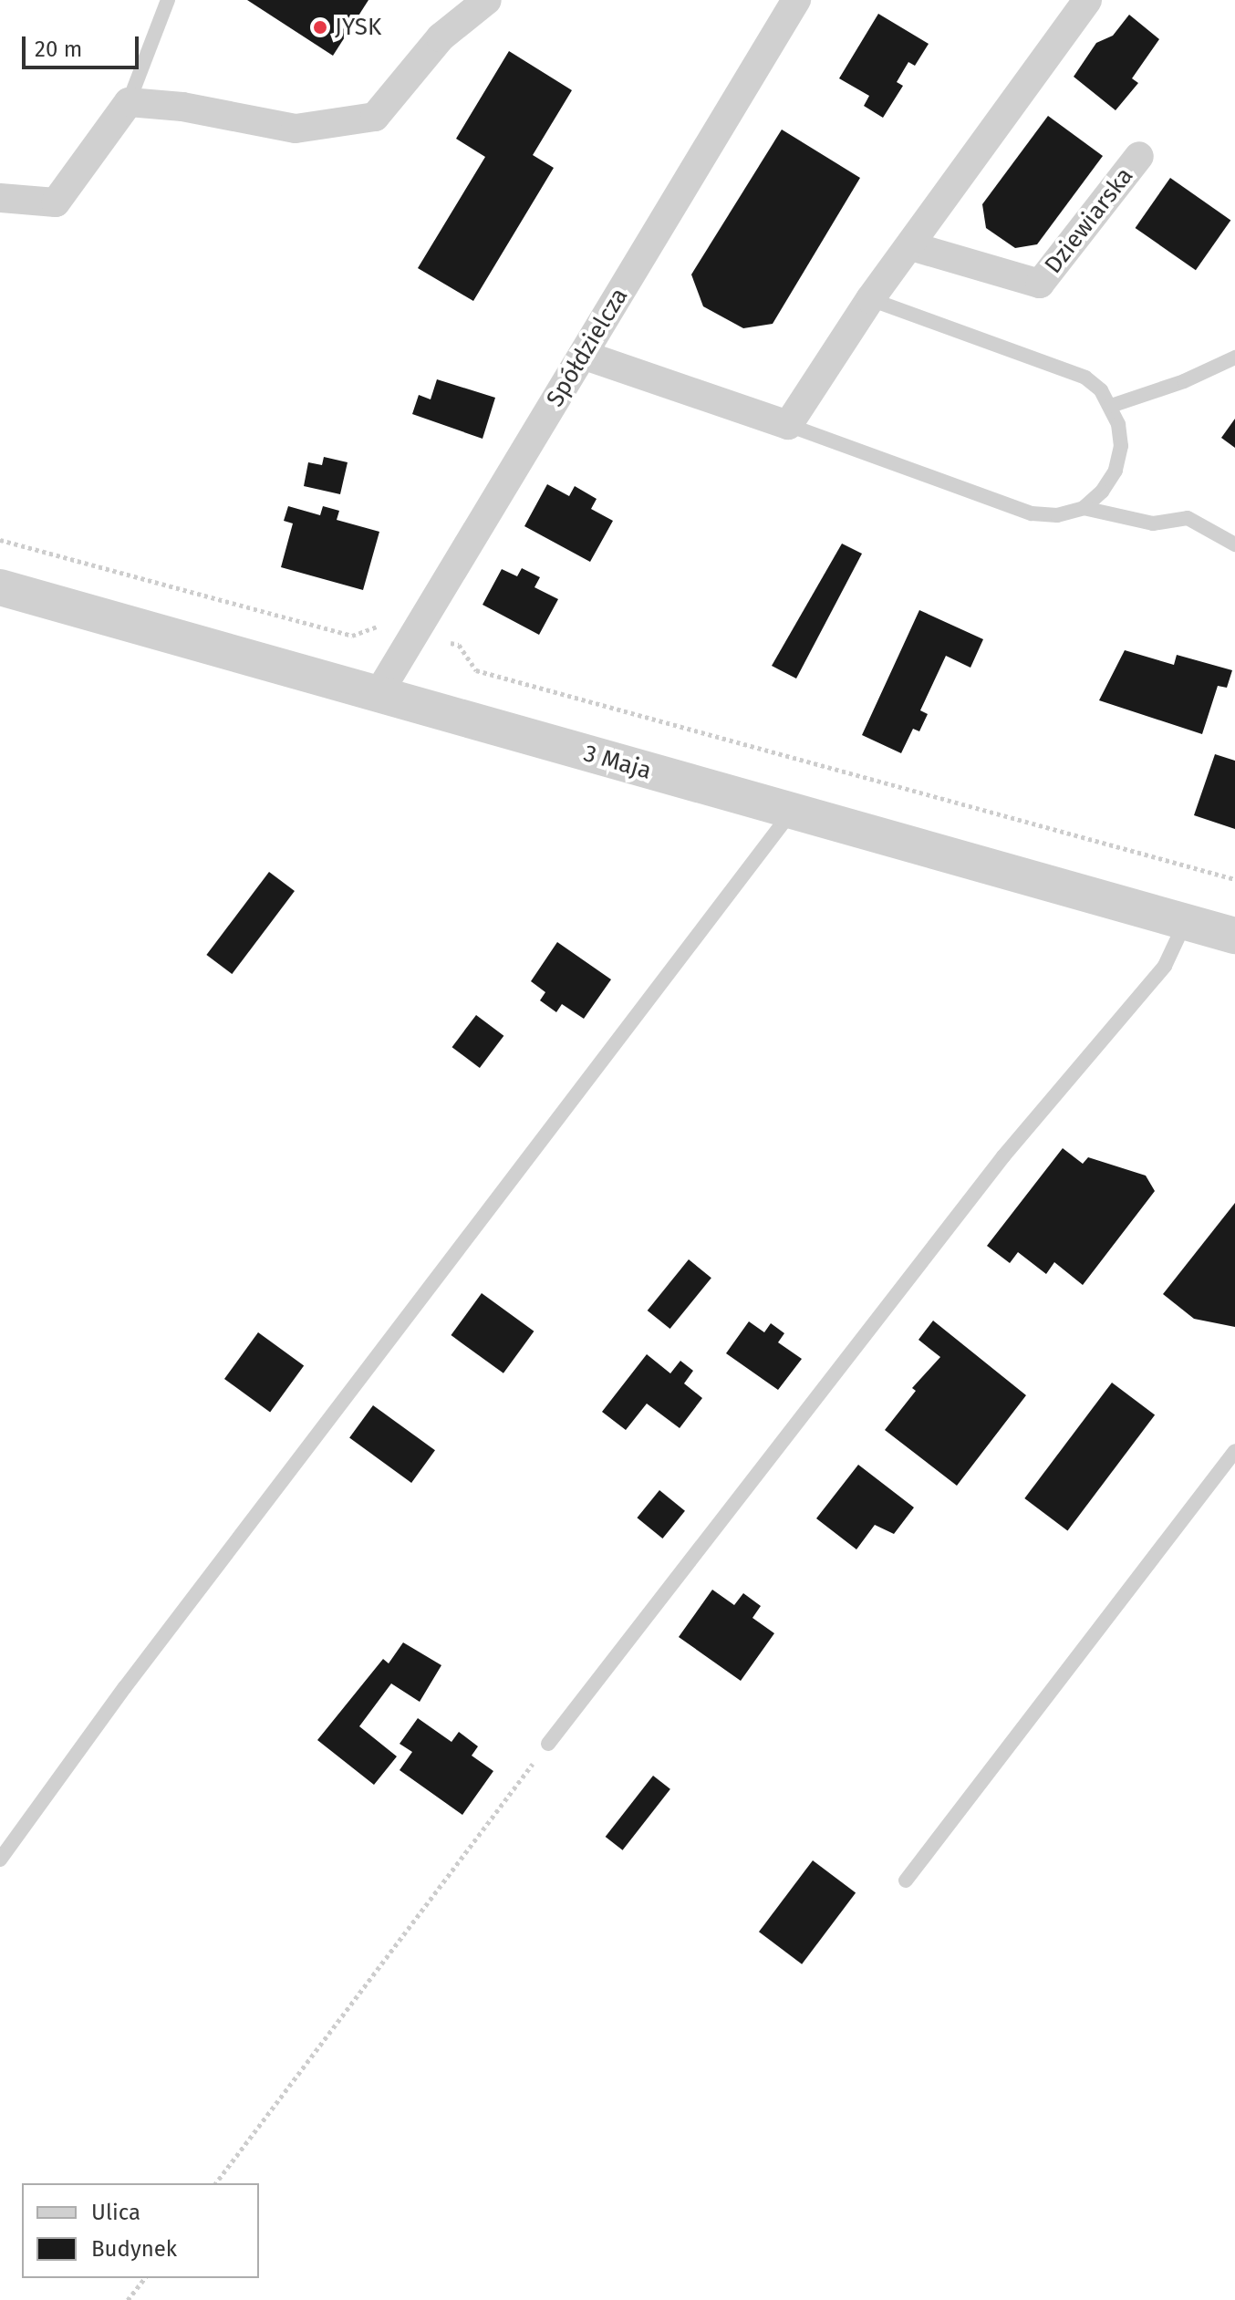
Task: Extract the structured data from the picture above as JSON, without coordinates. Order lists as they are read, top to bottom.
{
  "streets": {
    "street": ["Dziewiarska", "Spółdzielcza", "3 Maja"]
  },
  "crossings": [
    ["Spółdzielcza", "3 Maja"]
  ],
  "places": ["JYSK"],
  "legend": ["Ulica", "Budynek"],
  "scale_bar": "20 m"
}
